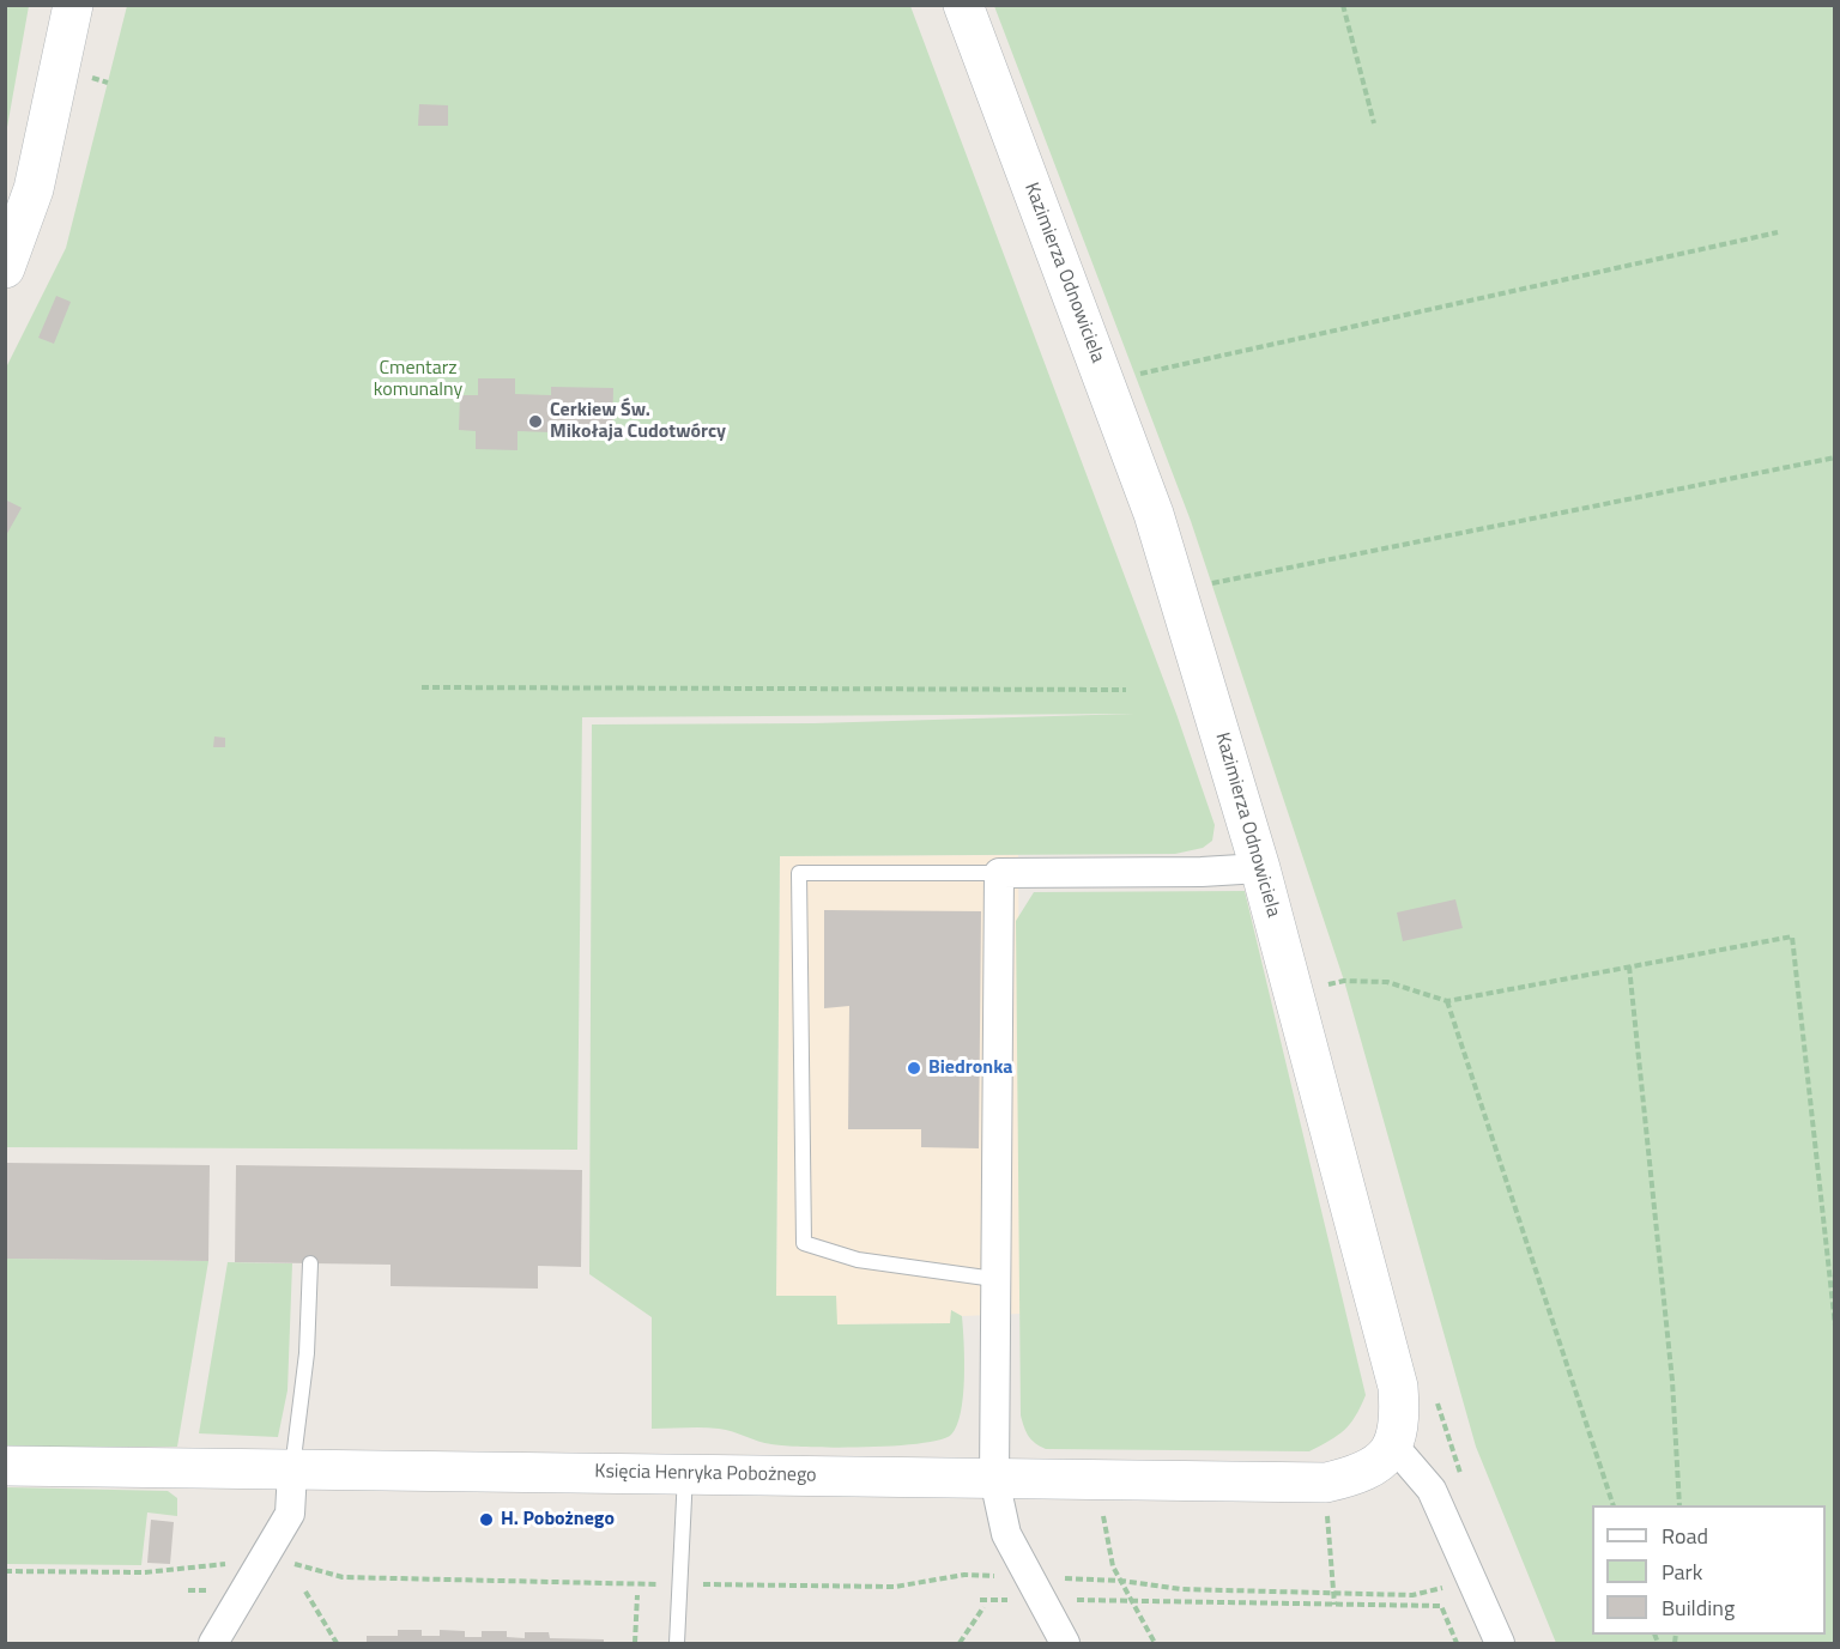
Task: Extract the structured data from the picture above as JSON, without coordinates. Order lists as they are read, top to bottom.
{
  "streets": {
    "street": ["Kazimierza Odnowiciela", "Księcia Henryka Pobożnego"]
  },
  "crossings": [
    ["Kazimierza Odnowiciela", "Księcia Henryka Pobożnego"]
  ],
  "parks": ["Cmentarz komunalny"],
  "places": ["Cerkiew Św. Mikołaja Cudotwórcy", "Biedronka", "H. Pobożnego"],
  "legend": ["Road", "Park", "Building"]
}
